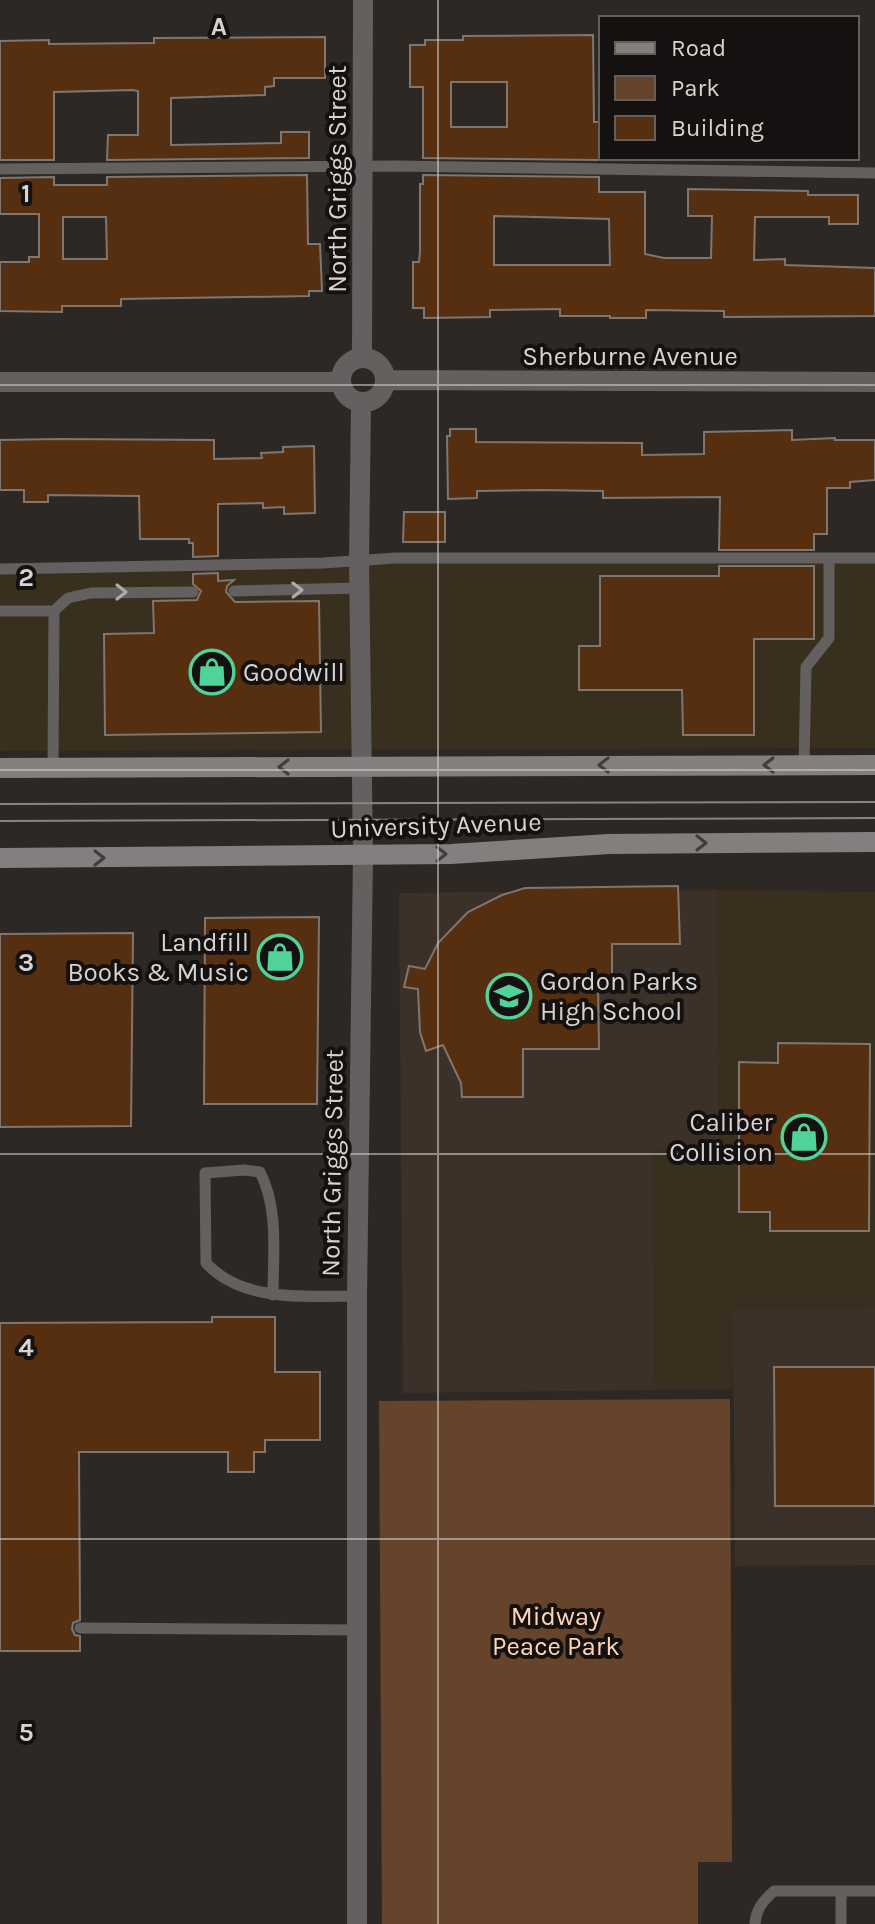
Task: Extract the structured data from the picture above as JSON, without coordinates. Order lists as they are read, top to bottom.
{
  "streets": {
    "main road": ["University Avenue"],
    "street": ["North Griggs Street", "Sherburne Avenue"]
  },
  "crossings": [
    ["North Griggs Street", "Sherburne Avenue"],
    ["North Griggs Street", "University Avenue"]
  ],
  "parks": ["Midway Peace Park"],
  "places": {
    "shop": ["Goodwill", "Landfill Books & Music", "Caliber Collision"],
    "school or university": ["Gordon Parks High School"]
  },
  "legend": ["Road", "Park", "Building"],
  "grid": {
    "columns": ["A"],
    "rows": [
      "1",
      "2",
      "3",
      "4",
      "5"
    ]
  }
}
